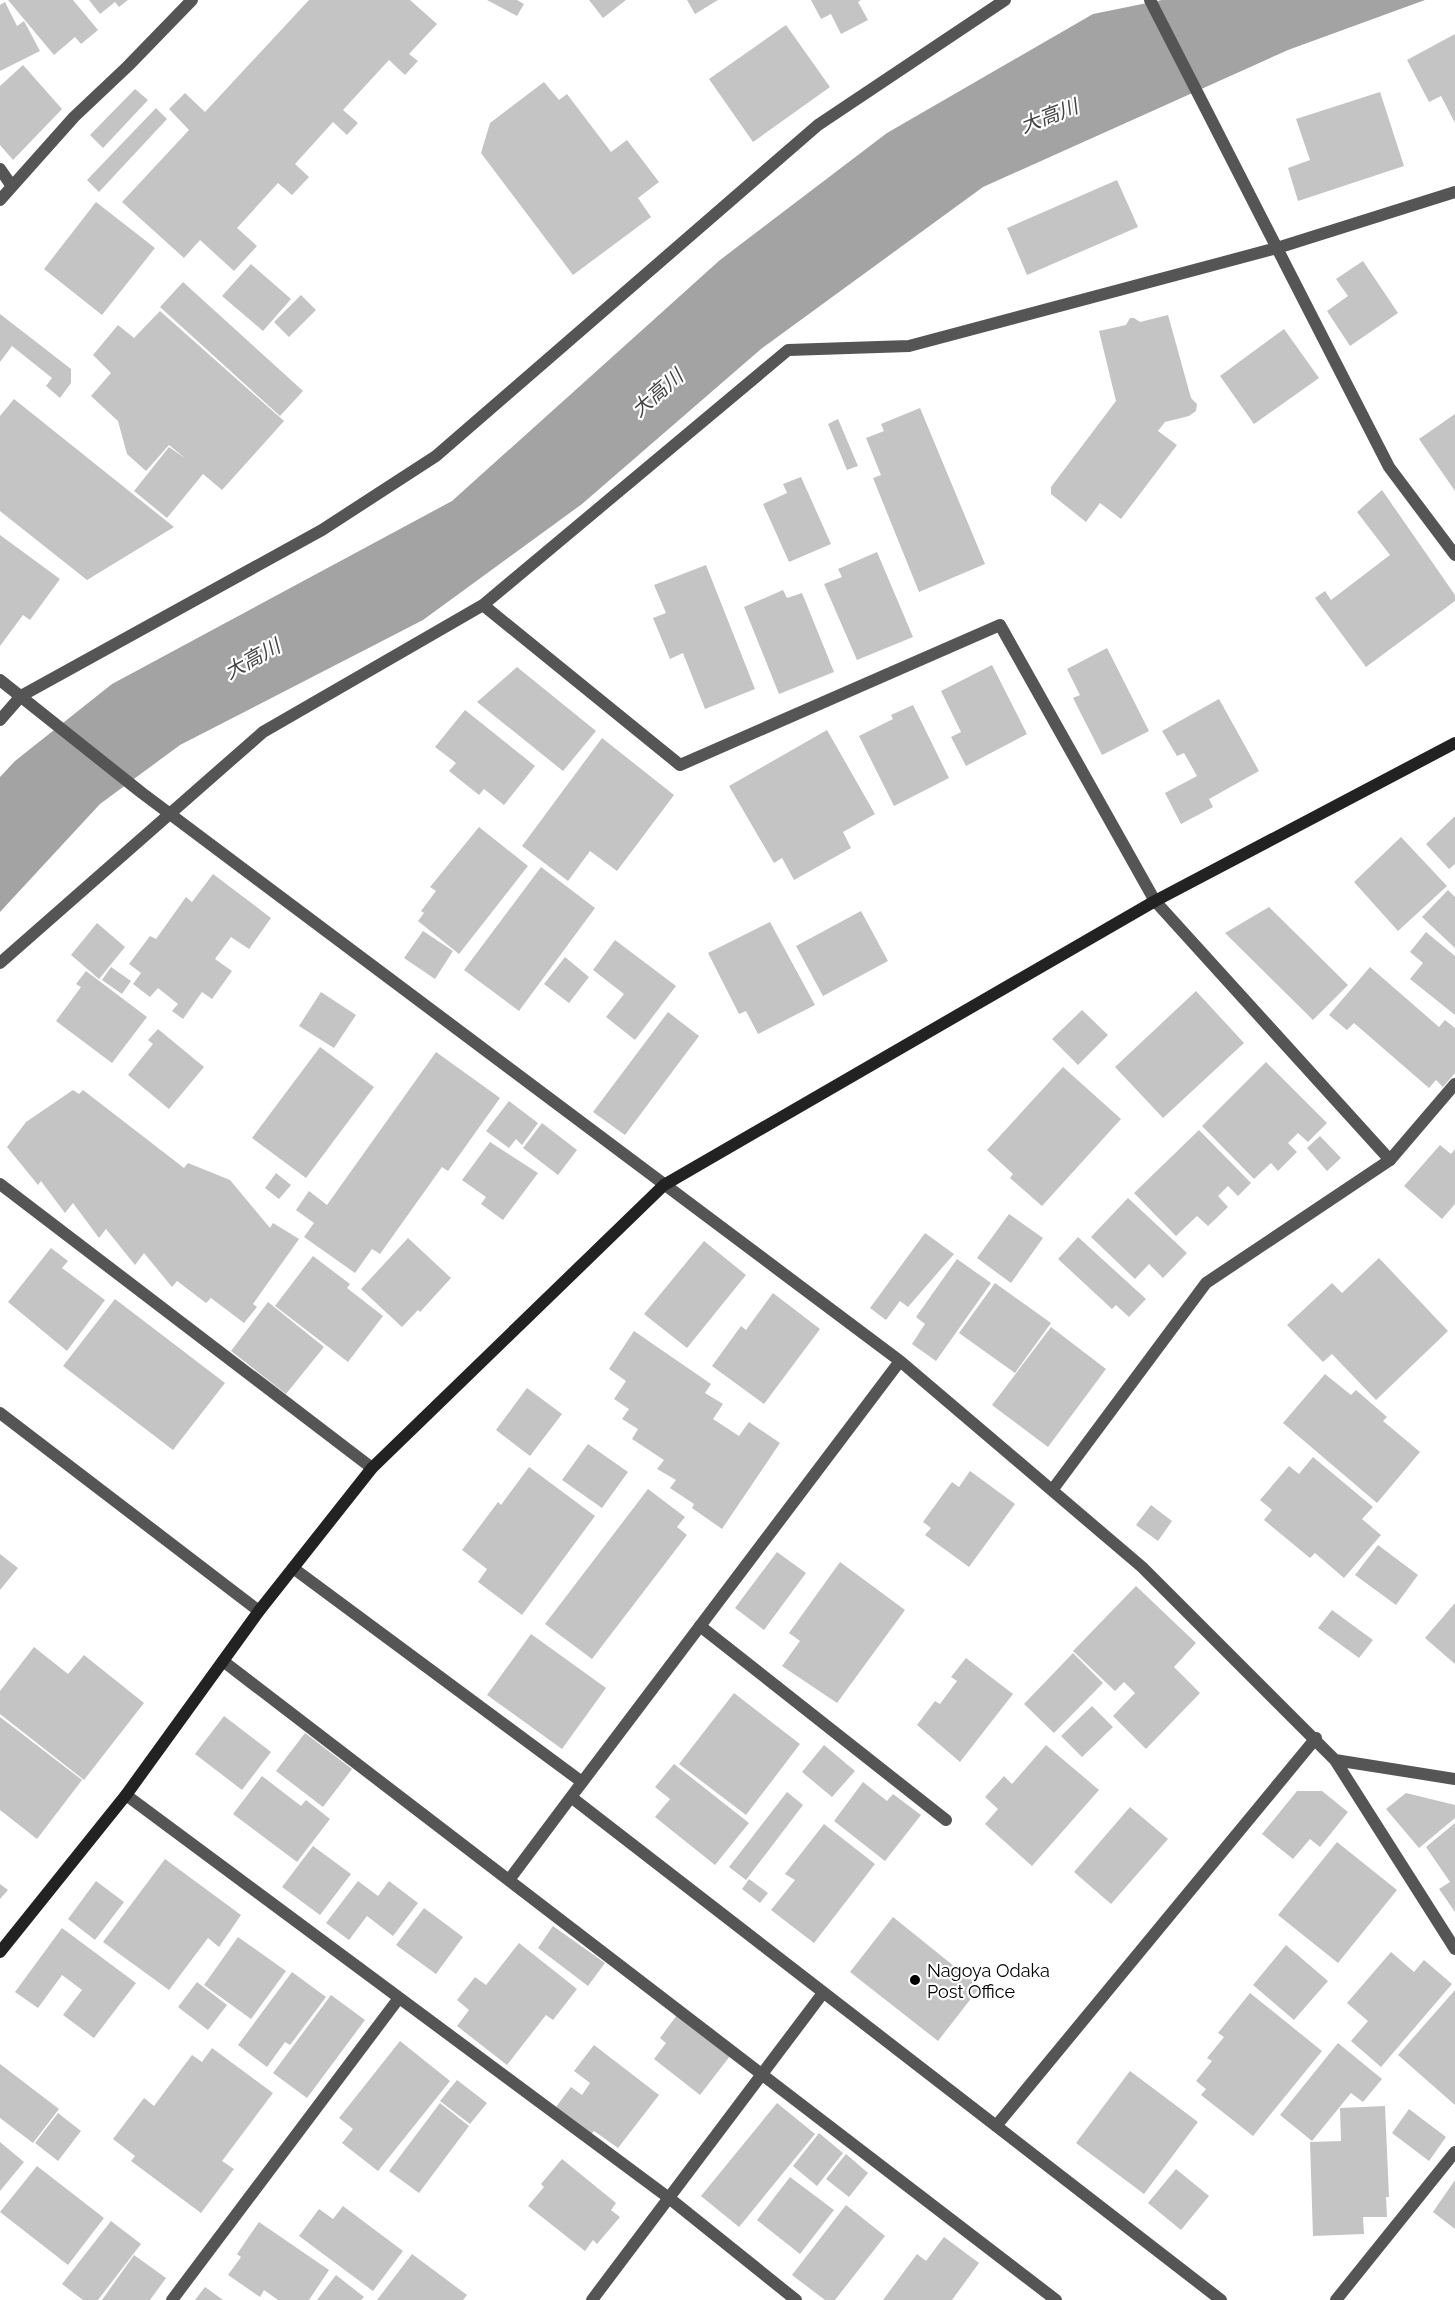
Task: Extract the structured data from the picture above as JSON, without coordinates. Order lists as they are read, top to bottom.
{
  "water": ["大高川"],
  "places": ["Nagoya Odaka Post Office"]
}
